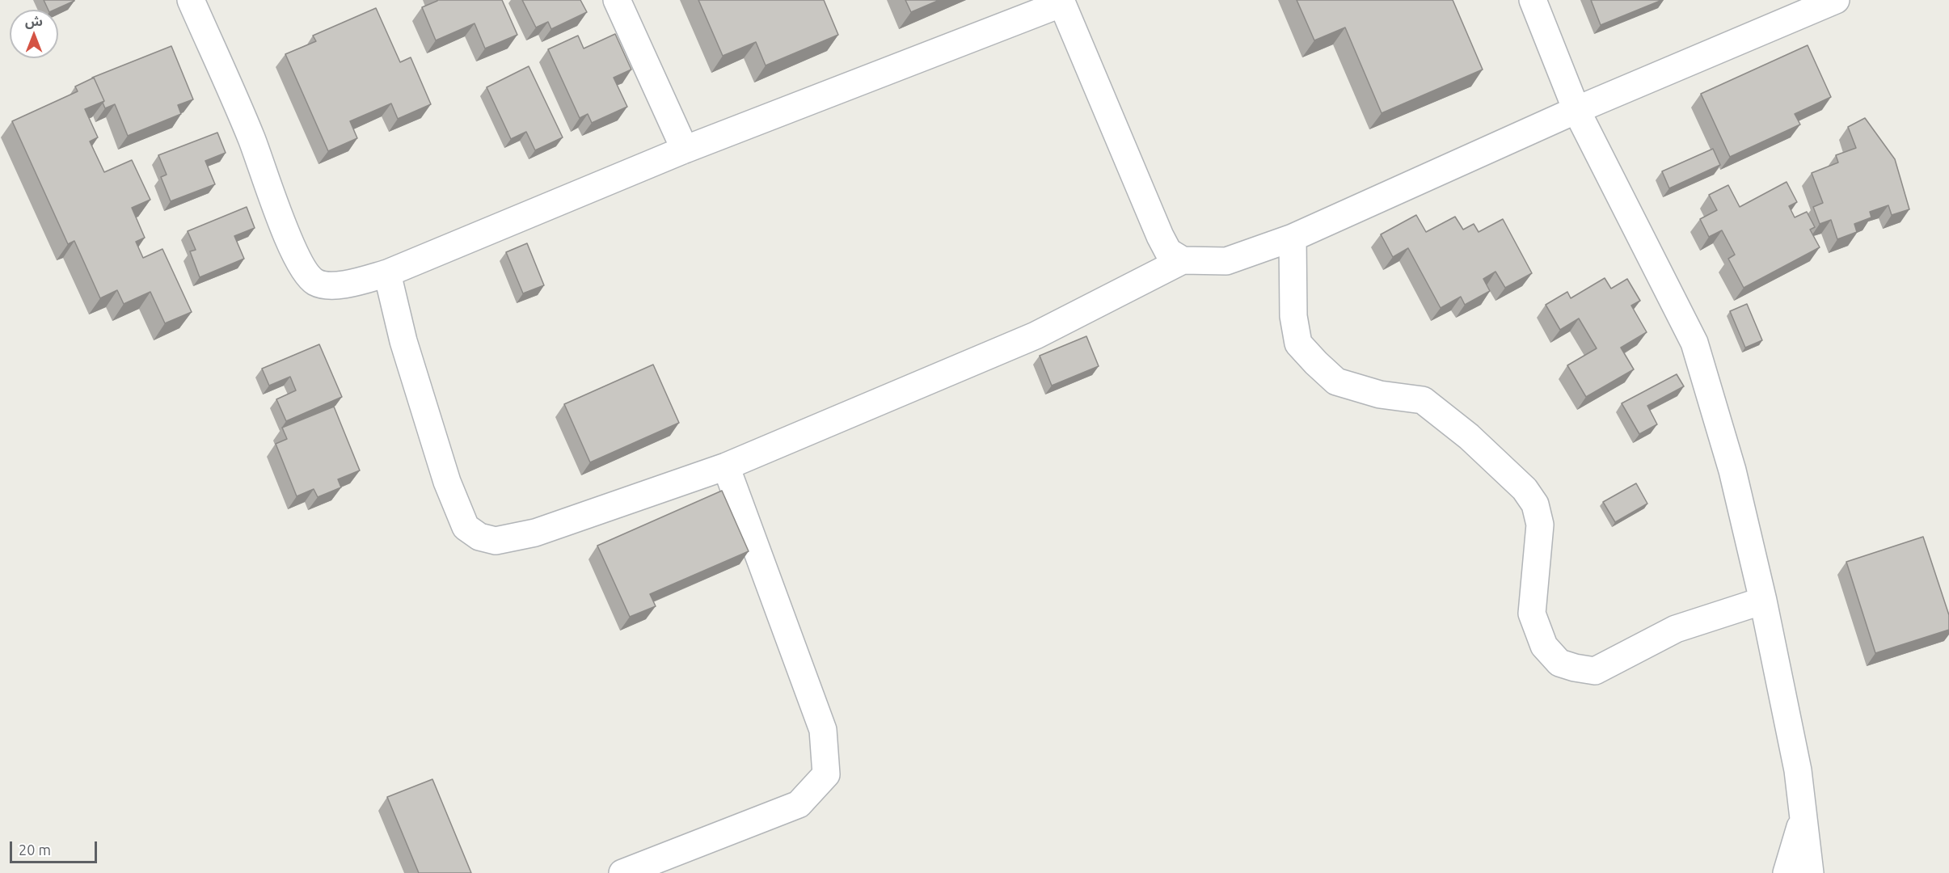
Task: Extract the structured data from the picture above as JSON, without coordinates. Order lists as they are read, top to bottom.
{
  "scale_bar": "20 m",
  "north": "top"
}
